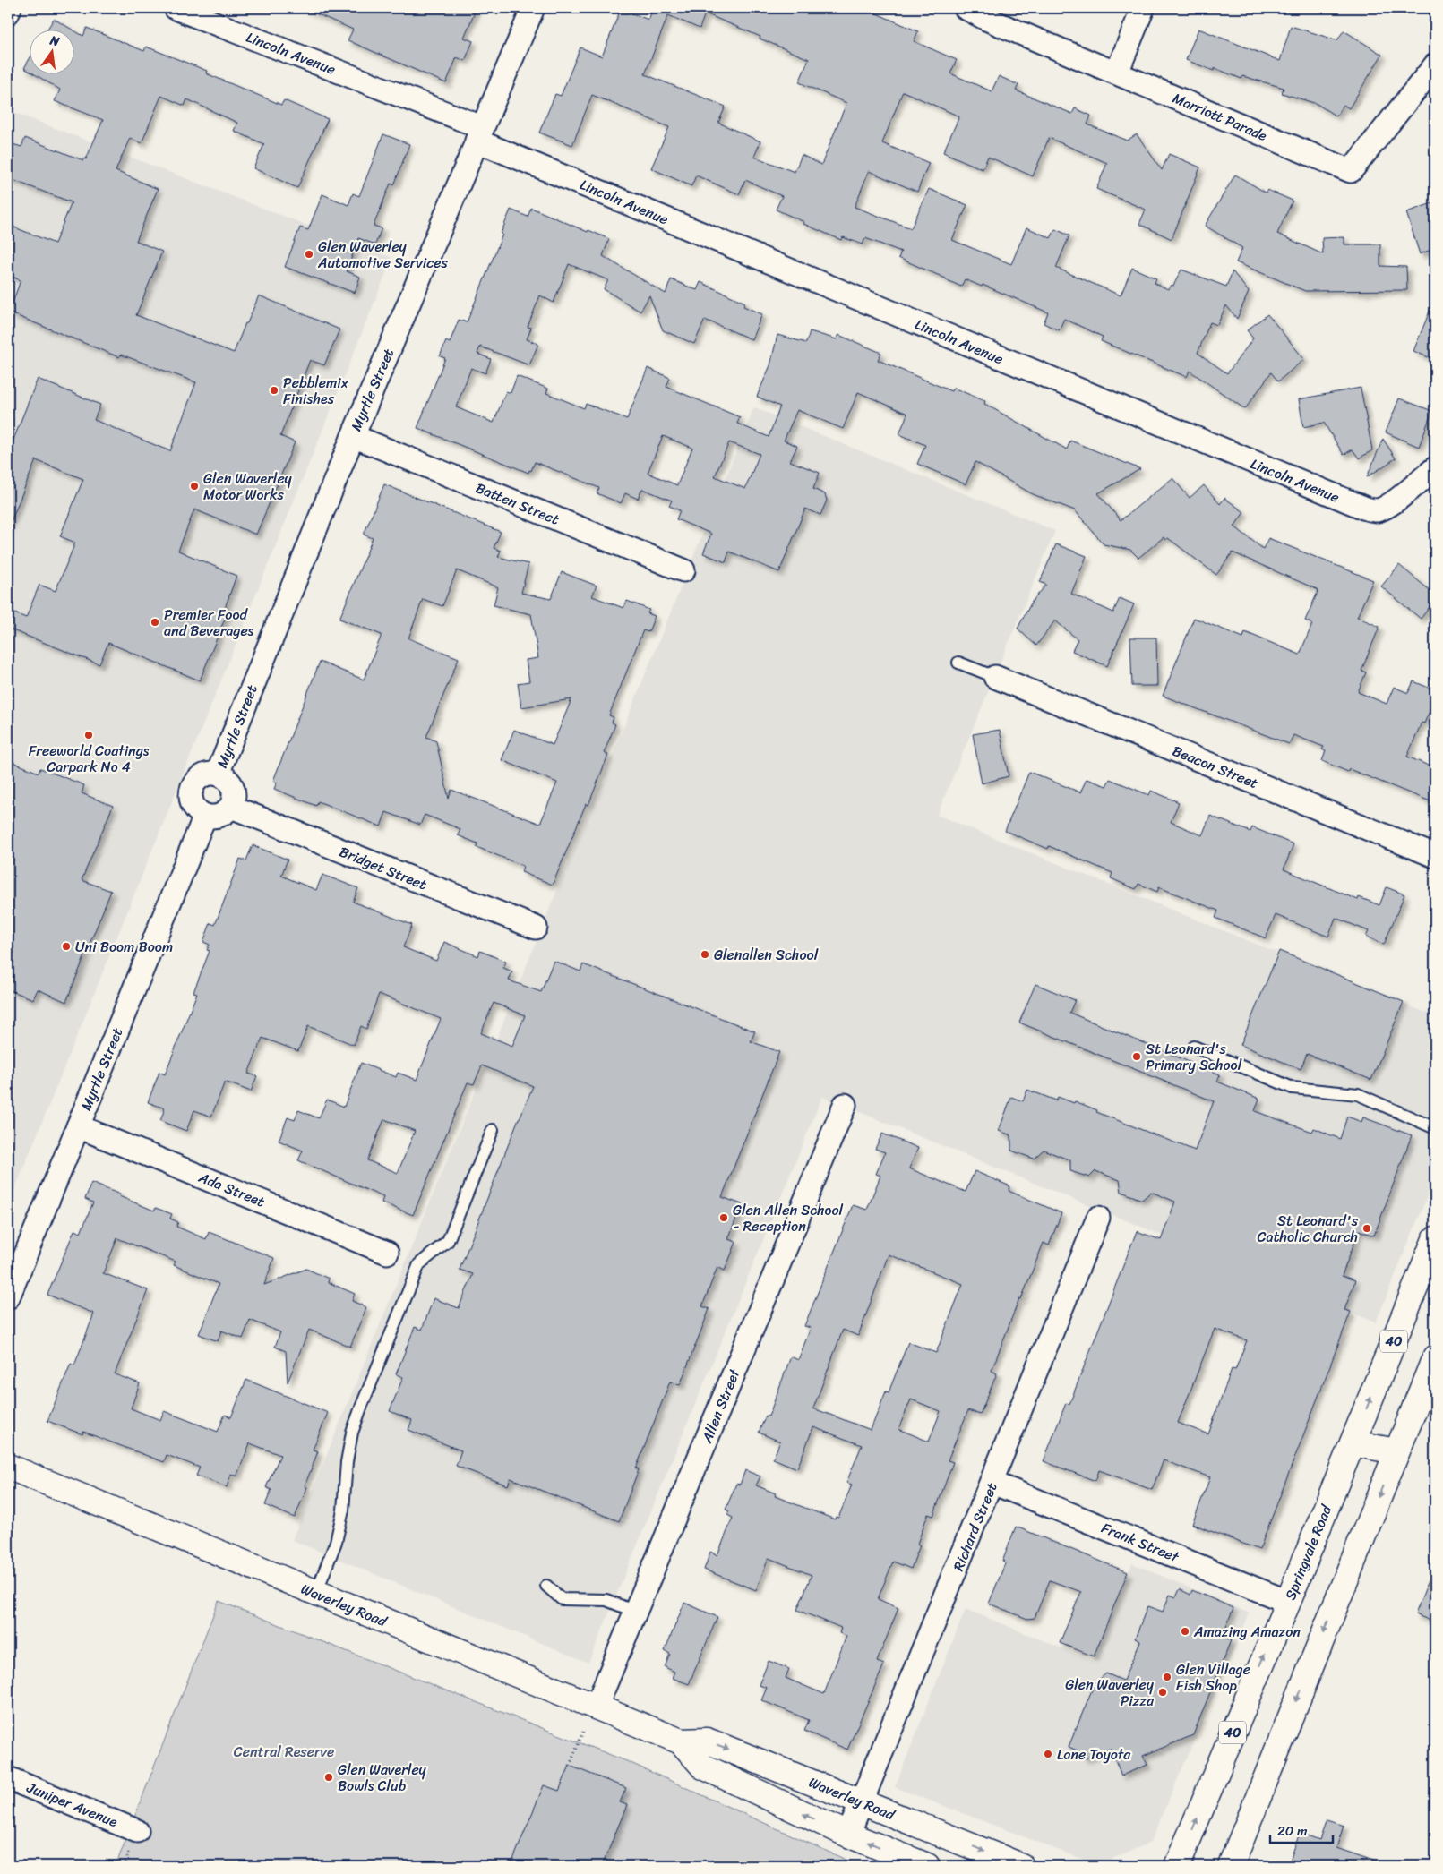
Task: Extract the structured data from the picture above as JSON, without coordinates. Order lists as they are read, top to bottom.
{
  "streets": {
    "main road": ["40", "Springvale Road", "Waverley Road"],
    "street": [
      "Lincoln Avenue",
      "Marriott Parade",
      "Myrtle Street",
      "Batten Street",
      "Beacon Street",
      "Bridget Street",
      "Ada Street",
      "Allen Street",
      "Richard Street",
      "Frank Street",
      "Juniper Avenue"
    ]
  },
  "crossings": [
    ["Lincoln Avenue", "Myrtle Street"],
    ["Myrtle Street", "Batten Street"],
    ["Myrtle Street", "Bridget Street"],
    ["Myrtle Street", "Ada Street"],
    ["Allen Street", "Waverley Road"],
    ["Richard Street", "Frank Street"],
    ["Richard Street", "Waverley Road"],
    ["Frank Street", "Springvale Road"]
  ],
  "parks": ["Central Reserve"],
  "places": [
    "Glen Waverley Automotive Services",
    "Pebblemix Finishes",
    "Glen Waverley Motor Works",
    "Premier Food and Beverages",
    "Freeworld Coatings Carpark No 4",
    "Uni Boom Boom",
    "Glenallen School",
    "St Leonard's Primary School",
    "Glen Allen School - Reception",
    "St Leonard's Catholic Church",
    "Amazing Amazon",
    "Glen Village Fish Shop",
    "Glen Waverley Pizza",
    "Lane Toyota",
    "Glen Waverley Bowls Club"
  ],
  "scale_bar": "20 m",
  "north": "top"
}
